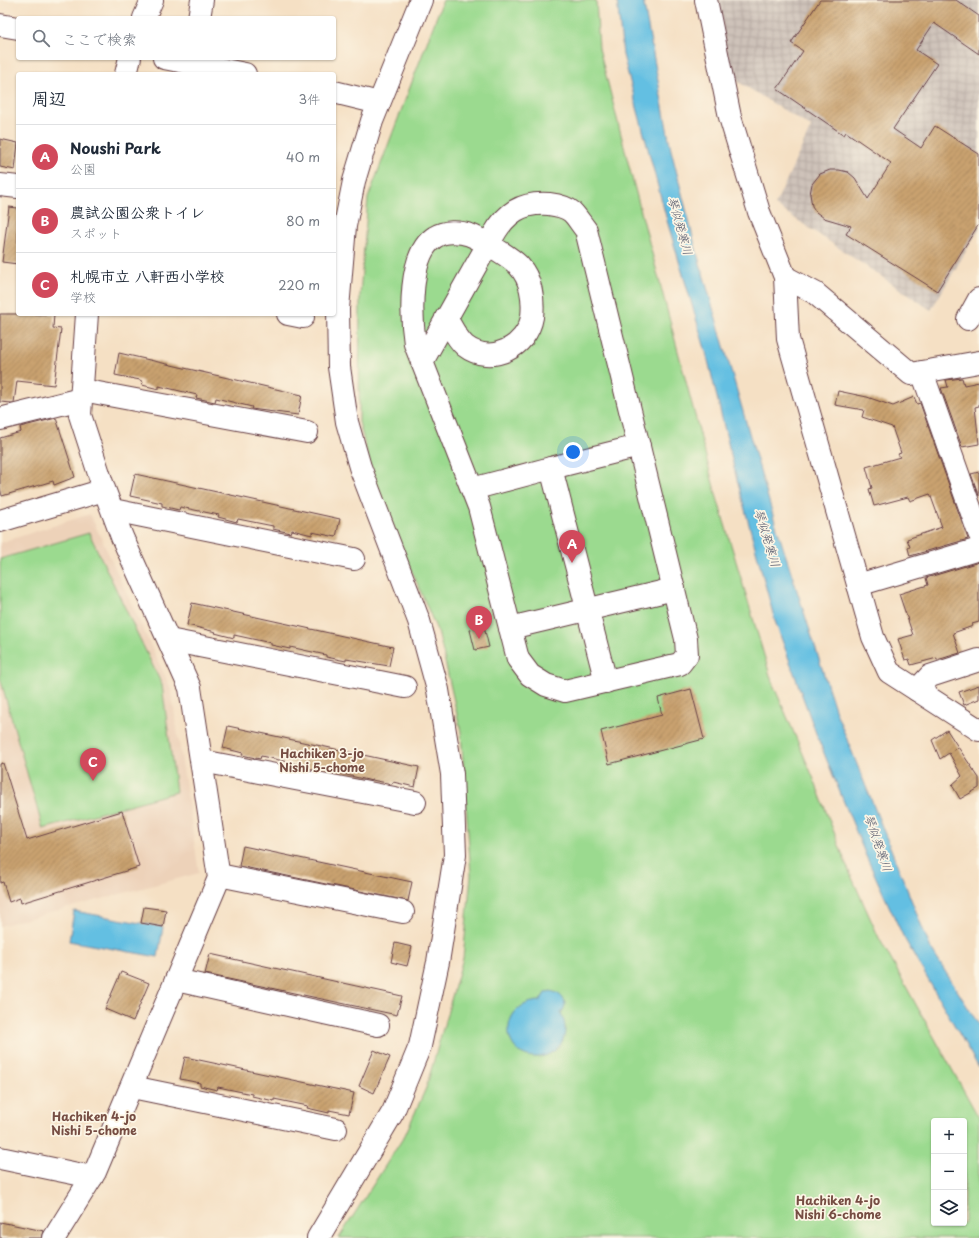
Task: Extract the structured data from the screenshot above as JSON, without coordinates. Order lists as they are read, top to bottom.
{
  "districts": ["Hachiken 3-jo Nishi 5-chome", "Hachiken 4-jo Nishi 5-chome", "Hachiken 4-jo Nishi 6-chome"],
  "water": ["琴似発寒川"],
  "page": {
    "search": "ここで検索",
    "heading": ["周辺", "3件"],
    "list": [
      {
        "mark": "A",
        "name": "Noushi Park",
        "note": "公園",
        "value": "40 m"
      },
      {
        "mark": "B",
        "name": "農試公園公衆トイレ",
        "note": "スポット",
        "value": "80 m"
      },
      {
        "mark": "C",
        "name": "札幌市立 八軒西小学校",
        "note": "学校",
        "value": "220 m"
      }
    ],
    "pins": ["A", "B", "C"],
    "map_buttons": ["+", "−"]
  }
}
